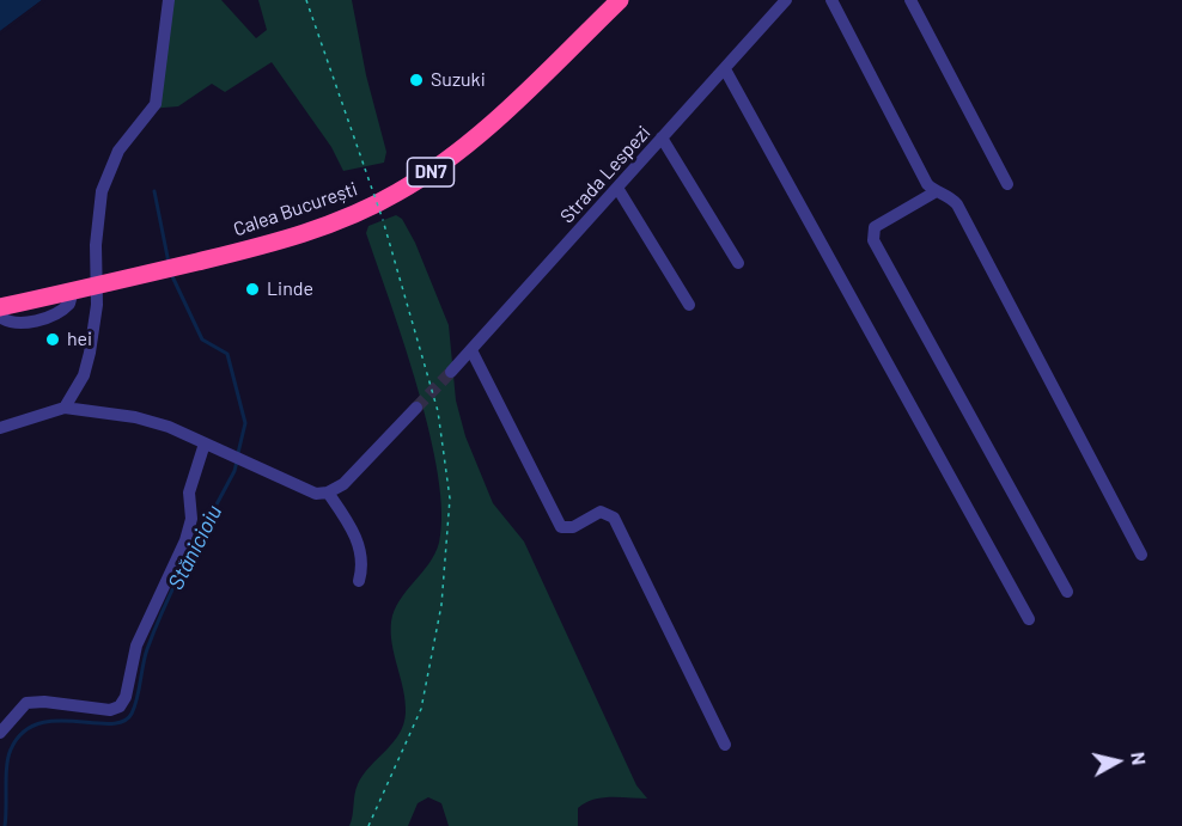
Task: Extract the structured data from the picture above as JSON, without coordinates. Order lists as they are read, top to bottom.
{
  "streets": {
    "highway": ["DN7", "Calea București"],
    "street": ["Strada Lespezi"]
  },
  "water": ["Stănicioiu"],
  "places": ["Suzuki", "Linde", "hei"],
  "north": "right"
}
